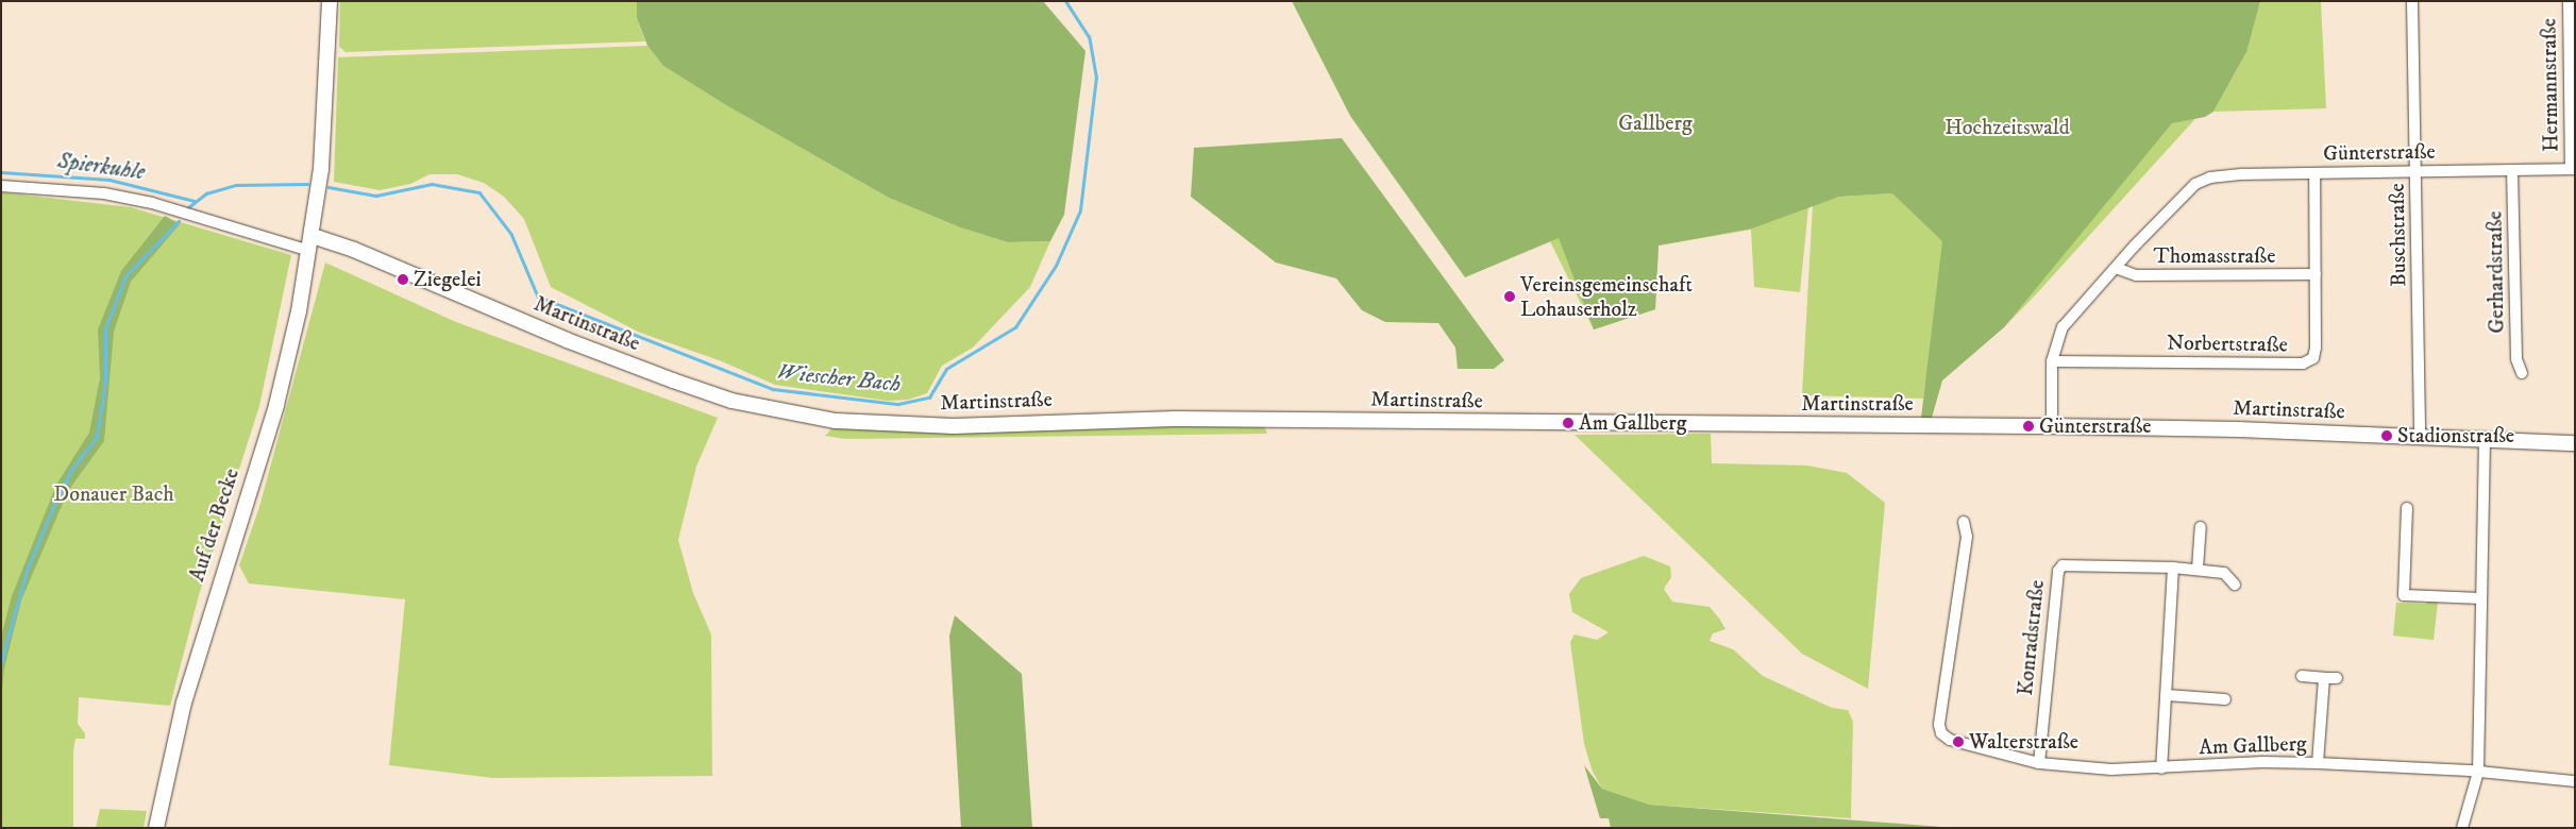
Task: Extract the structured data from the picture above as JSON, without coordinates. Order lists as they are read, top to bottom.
{
  "streets": {
    "street": [
      "Hermannstraße",
      "Günterstraße",
      "Buschstraße",
      "Thomasstraße",
      "Gerhardstraße",
      "Martinstraße",
      "Norbertstraße",
      "Auf der Becke",
      "Konradstraße",
      "Am Gallberg"
    ]
  },
  "crossings": [
    ["Hermannstraße", "Günterstraße"],
    ["Günterstraße", "Buschstraße"],
    ["Günterstraße", "Thomasstraße"],
    ["Günterstraße", "Gerhardstraße"],
    ["Günterstraße", "Martinstraße"],
    ["Günterstraße", "Norbertstraße"],
    ["Buschstraße", "Martinstraße"],
    ["Thomasstraße", "Norbertstraße"],
    ["Martinstraße", "Auf der Becke"],
    ["Konradstraße", "Am Gallberg"]
  ],
  "water": ["Spierkuhle", "Wiescher Bach"],
  "parks": ["Gallberg", "Hochzeitswald", "Donauer Bach"],
  "places": [
    "Ziegelei",
    "Vereinsgemeinschaft Lohauserholz",
    "Am Gallberg",
    "Günterstraße",
    "Stadionstraße",
    "Walterstraße"
  ]
}
